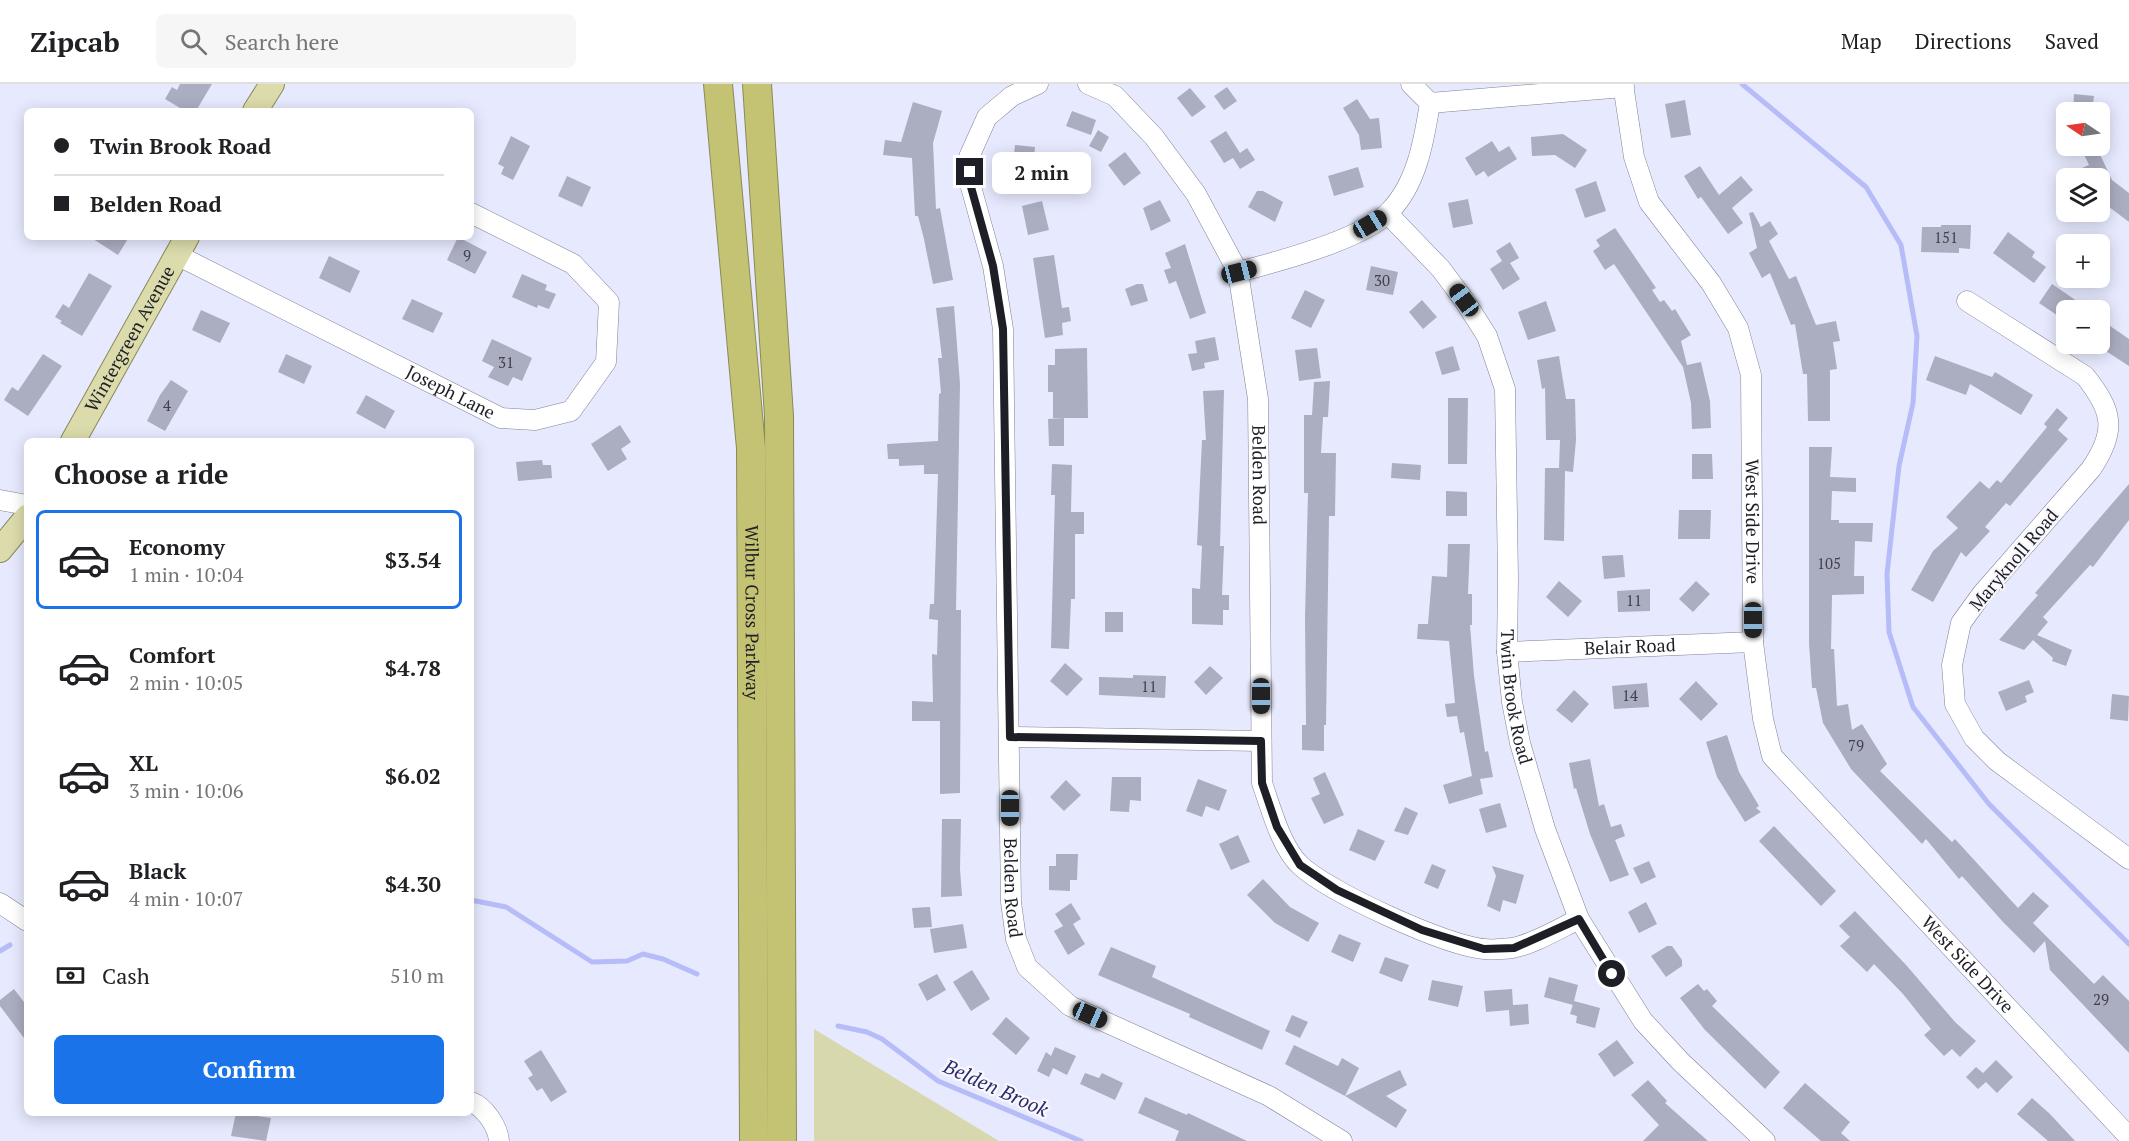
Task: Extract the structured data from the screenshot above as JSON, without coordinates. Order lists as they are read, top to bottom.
{
  "streets": {
    "highway": ["Wilbur Cross Parkway"],
    "main road": ["Wintergreen Avenue"],
    "street": [
      "Joseph Lane",
      "Belden Road",
      "West Side Drive",
      "Maryknoll Road",
      "Belair Road",
      "Twin Brook Road"
    ]
  },
  "crossings": [
    ["Wintergreen Avenue", "Joseph Lane"],
    ["Belden Road", "Twin Brook Road"],
    ["West Side Drive", "Belair Road"],
    ["Belair Road", "Twin Brook Road"]
  ],
  "water": ["Belden Brook"],
  "house_numbers": [
    "151",
    "9",
    "30",
    "31",
    "4",
    "105",
    "11",
    "11",
    "14",
    "79",
    "29"
  ],
  "north": "left",
  "page": {
    "header": "Zipcab",
    "search": "Search here",
    "nav": ["Map", "Directions", "Saved"],
    "map_buttons": ["+", "−"],
    "banner": ["Twin Brook Road", "Belden Road"],
    "bubble": "2 min",
    "heading": "Choose a ride",
    "list": [
      {
        "name": "Economy",
        "note": "1 min · 10:04",
        "value": "$3.54"
      },
      {
        "name": "Comfort",
        "note": "2 min · 10:05",
        "value": "$4.78"
      },
      {
        "name": "XL",
        "note": "3 min · 10:06",
        "value": "$6.02"
      },
      {
        "name": "Black",
        "note": "4 min · 10:07",
        "value": "$4.30"
      }
    ],
    "pay": ["Cash", "510 m"],
    "buttons": "Confirm"
  }
}
